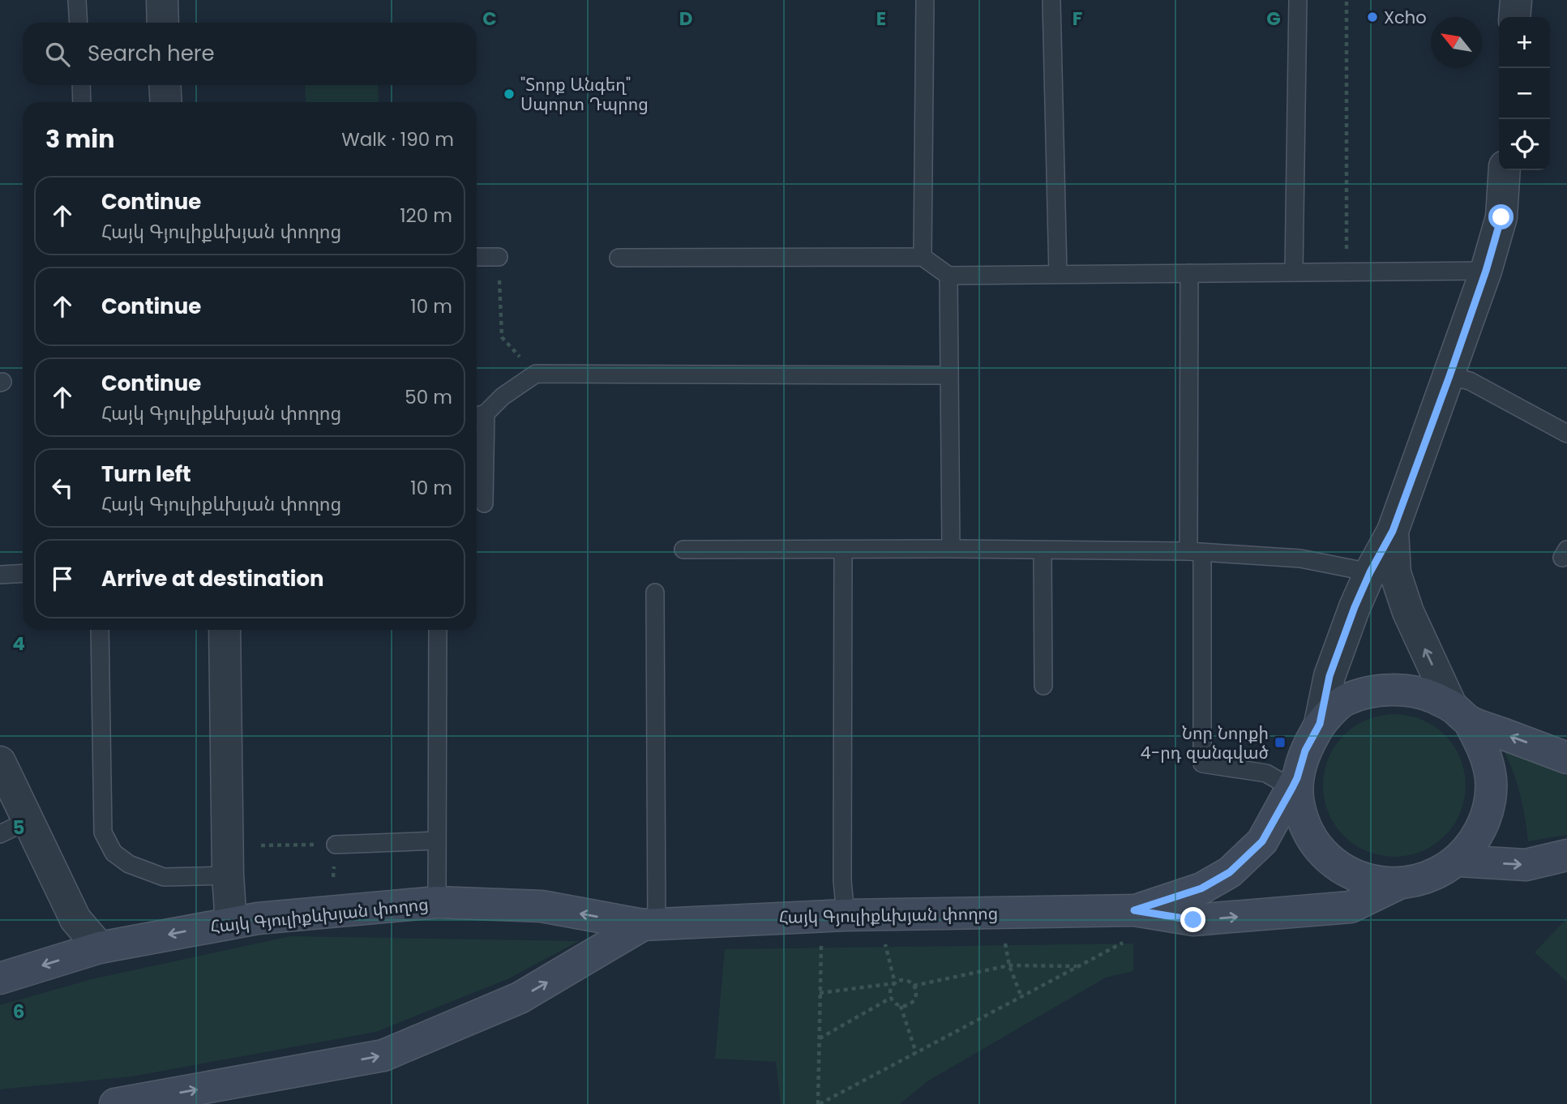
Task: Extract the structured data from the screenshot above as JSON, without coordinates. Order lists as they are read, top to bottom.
{
  "streets": {
    "main road": ["Հայկ Գյուլիքևխյան փողոց"]
  },
  "places": {
    "other": ["Xcho", "\"Տորք Անգեղ\" Սպորտ Դպրոց"],
    "transit": ["Նոր Նորքի 4-րդ զանգված"]
  },
  "north": "top left",
  "page": {
    "map_buttons": ["+", "−"],
    "search": "Search here",
    "heading": ["3 min", "Walk · 190 m"],
    "list": [
      ["Continue", "Հայկ Գյուլիքևխյան փողոց", "120 m"],
      ["Continue", "10 m"],
      ["Continue", "Հայկ Գյուլիքևխյան փողոց", "50 m"],
      ["Turn left", "Հայկ Գյուլիքևխյան փողոց", "10 m"],
      "Arrive at destination"
    ]
  },
  "grid": {
    "columns": [
      "C",
      "D",
      "E",
      "F",
      "G"
    ],
    "rows": ["4", "5", "6"]
  }
}
